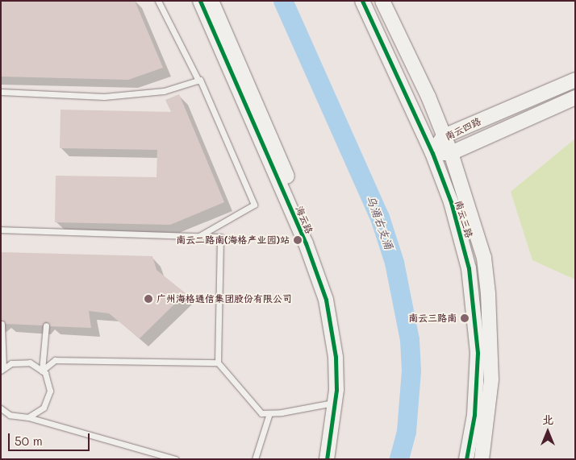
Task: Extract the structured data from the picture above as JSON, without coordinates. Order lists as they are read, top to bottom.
{
  "streets": {
    "street": ["南云四路", "南云三路", "海云路"]
  },
  "crossings": [
    ["南云四路", "南云三路"]
  ],
  "water": ["乌涌右支涌"],
  "places": ["南云二路南(海格产业园)站", "广州海格通信集团股份有限公司", "南云三路南"],
  "scale_bar": "50 m",
  "north": "top"
}
